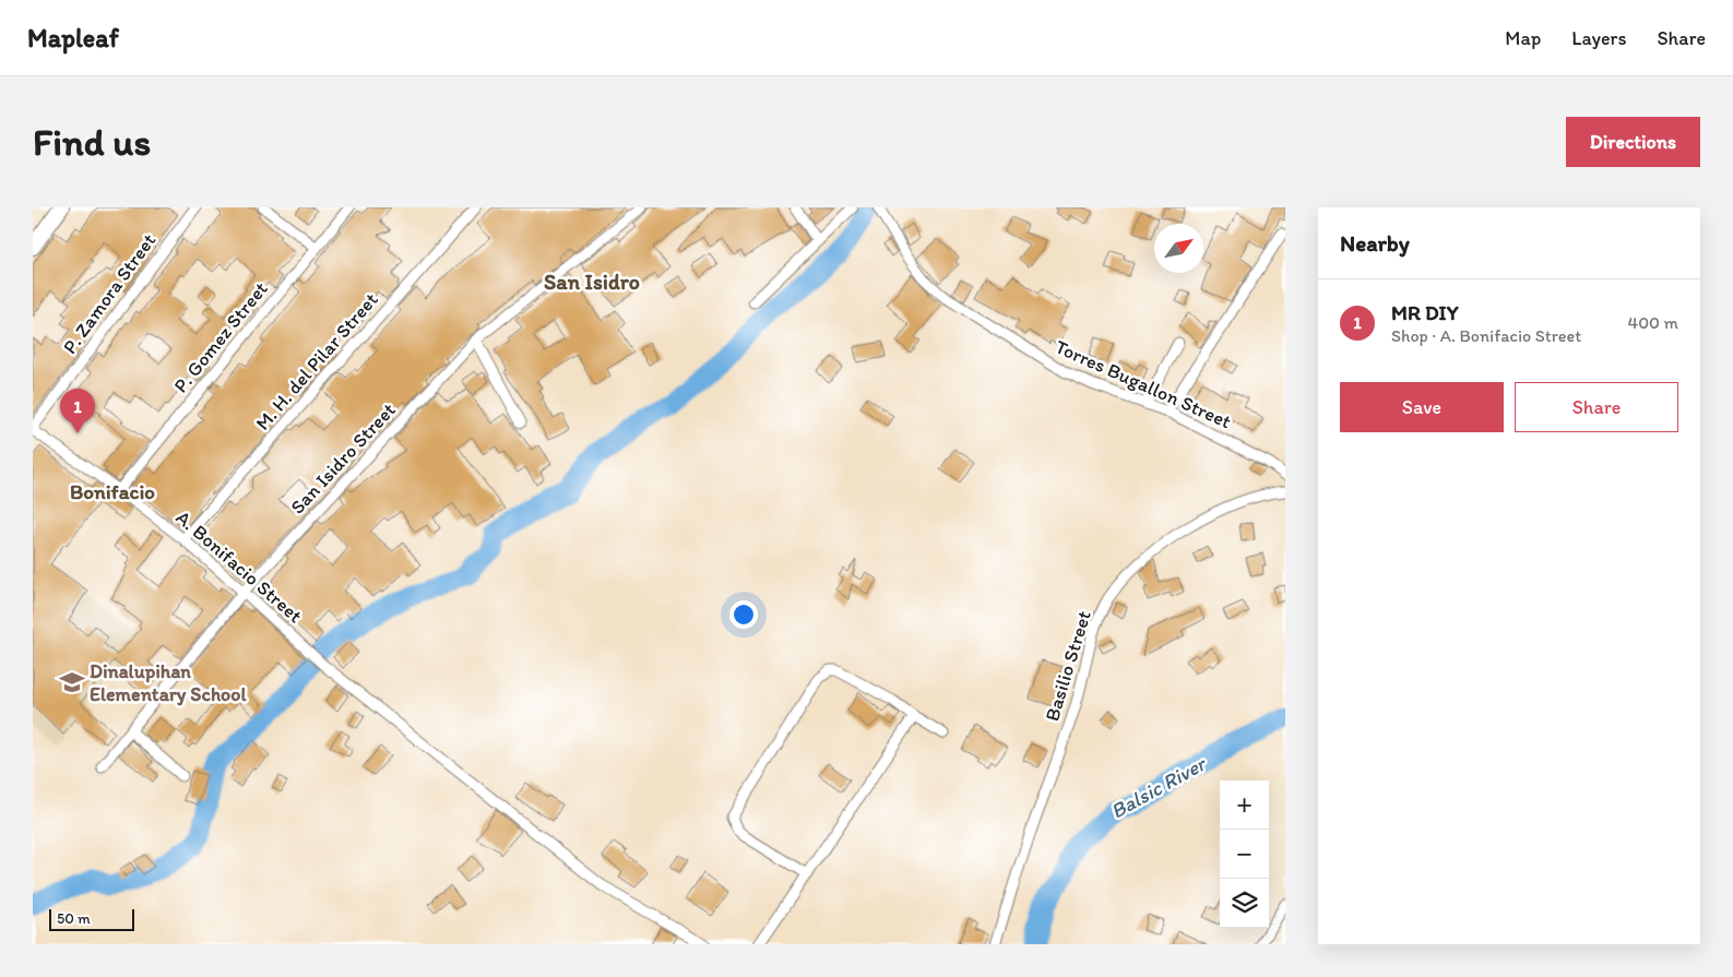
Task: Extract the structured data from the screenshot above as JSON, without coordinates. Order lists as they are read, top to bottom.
{
  "streets": {
    "street": [
      "P. Zamora Street",
      "P. Gomez Street",
      "M. H. del Pilar Street",
      "Torres Bugallon Street",
      "San Isidro Street",
      "A. Bonifacio Street",
      "Basilio Street"
    ]
  },
  "crossings": [
    ["P. Zamora Street", "A. Bonifacio Street"],
    ["P. Gomez Street", "A. Bonifacio Street"],
    ["M. H. del Pilar Street", "A. Bonifacio Street"],
    ["San Isidro Street", "A. Bonifacio Street"]
  ],
  "districts": ["San Isidro", "Bonifacio"],
  "water": ["Balsic River"],
  "places": {
    "school or university": ["Dinalupihan Elementary School"]
  },
  "scale_bar": "50 m",
  "north": "top right",
  "page": {
    "header": "Mapleaf",
    "nav": ["Map", "Layers", "Share"],
    "buttons": [
      "Directions",
      ["Save", "Share"]
    ],
    "title": "Find us",
    "heading": "Nearby",
    "list": [
      {
        "mark": "1",
        "name": "MR DIY",
        "note": "Shop · A. Bonifacio Street",
        "value": "400 m"
      }
    ],
    "pins": "1",
    "map_buttons": ["+", "−"],
    "scale": "50 m"
  }
}
